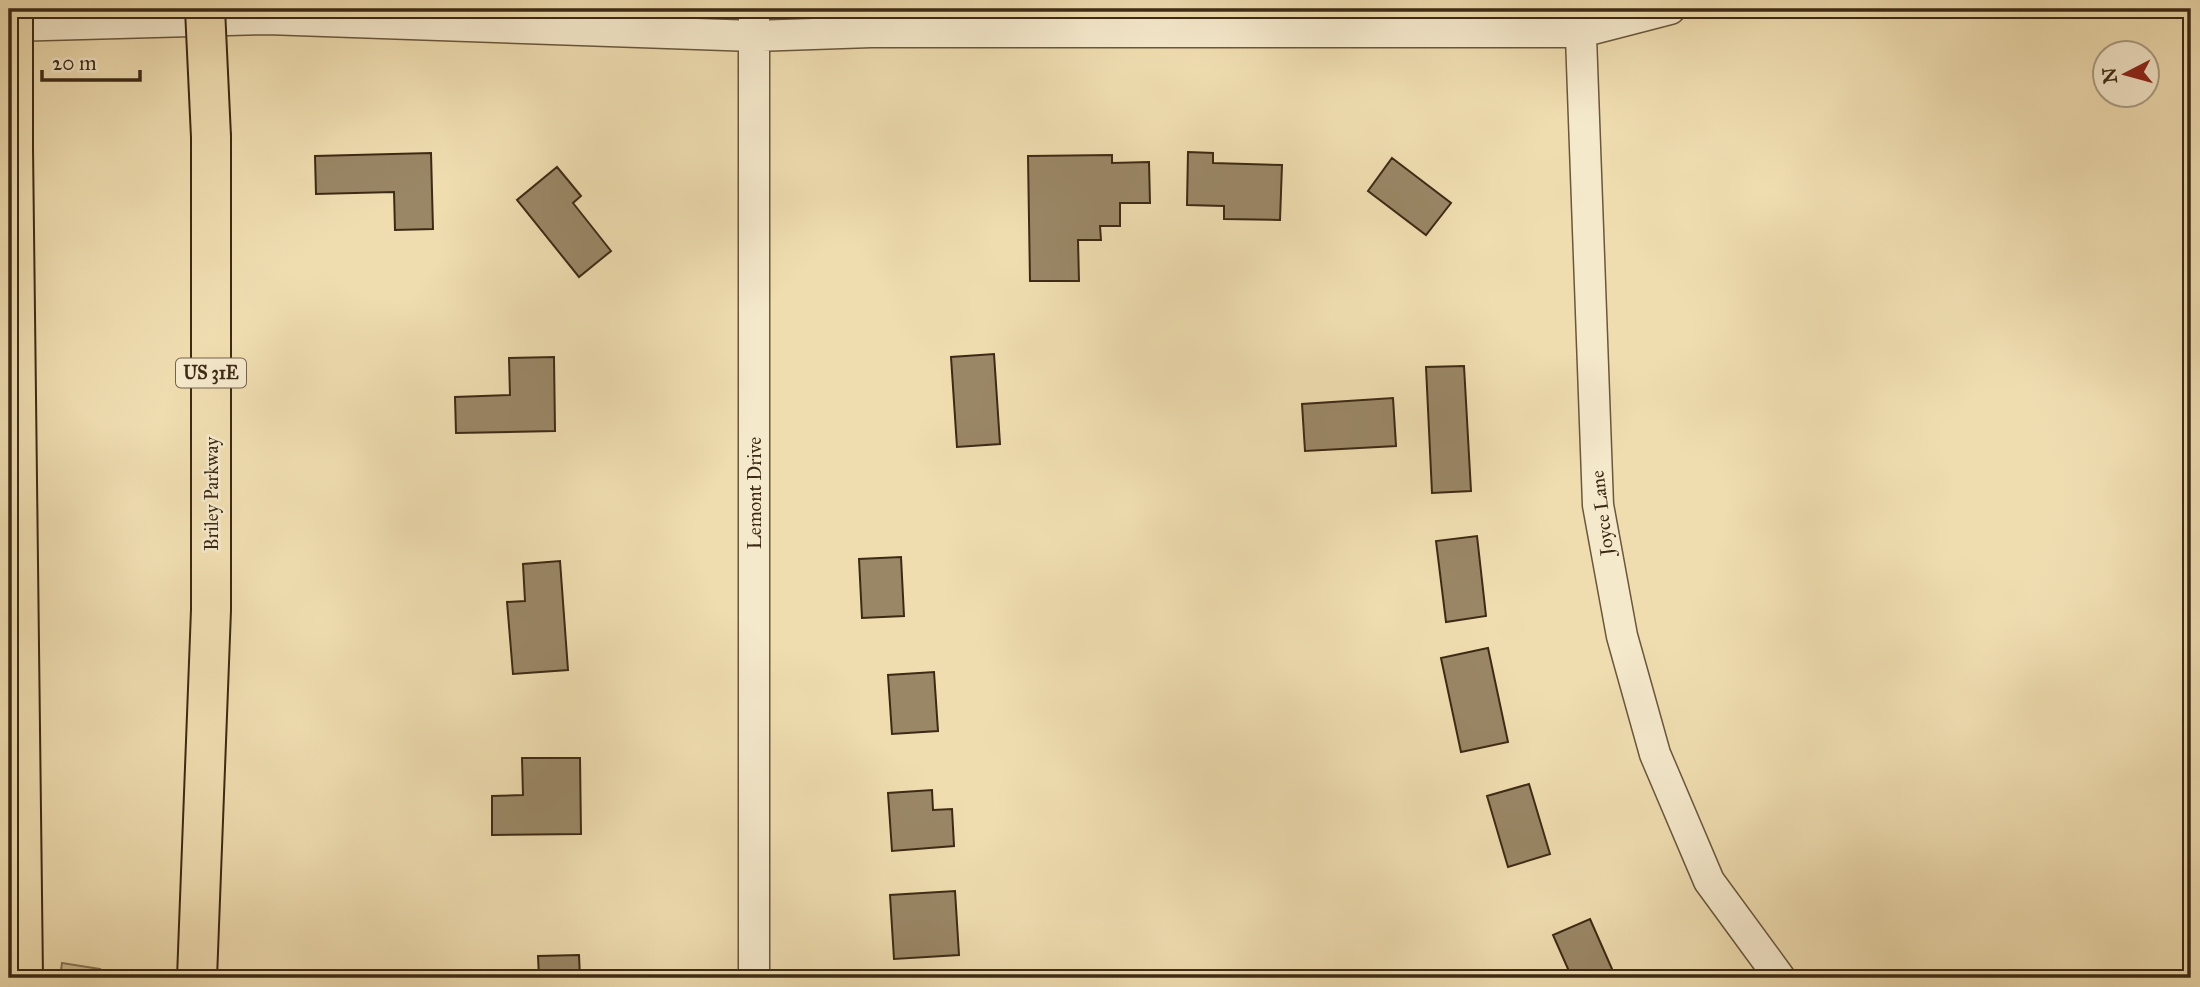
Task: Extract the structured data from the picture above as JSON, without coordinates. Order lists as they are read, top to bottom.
{
  "streets": {
    "highway": ["US 31E", "Briley Parkway"],
    "street": ["Lemont Drive", "Joyce Lane"]
  },
  "scale_bar": "20 m",
  "north": "left"
}
